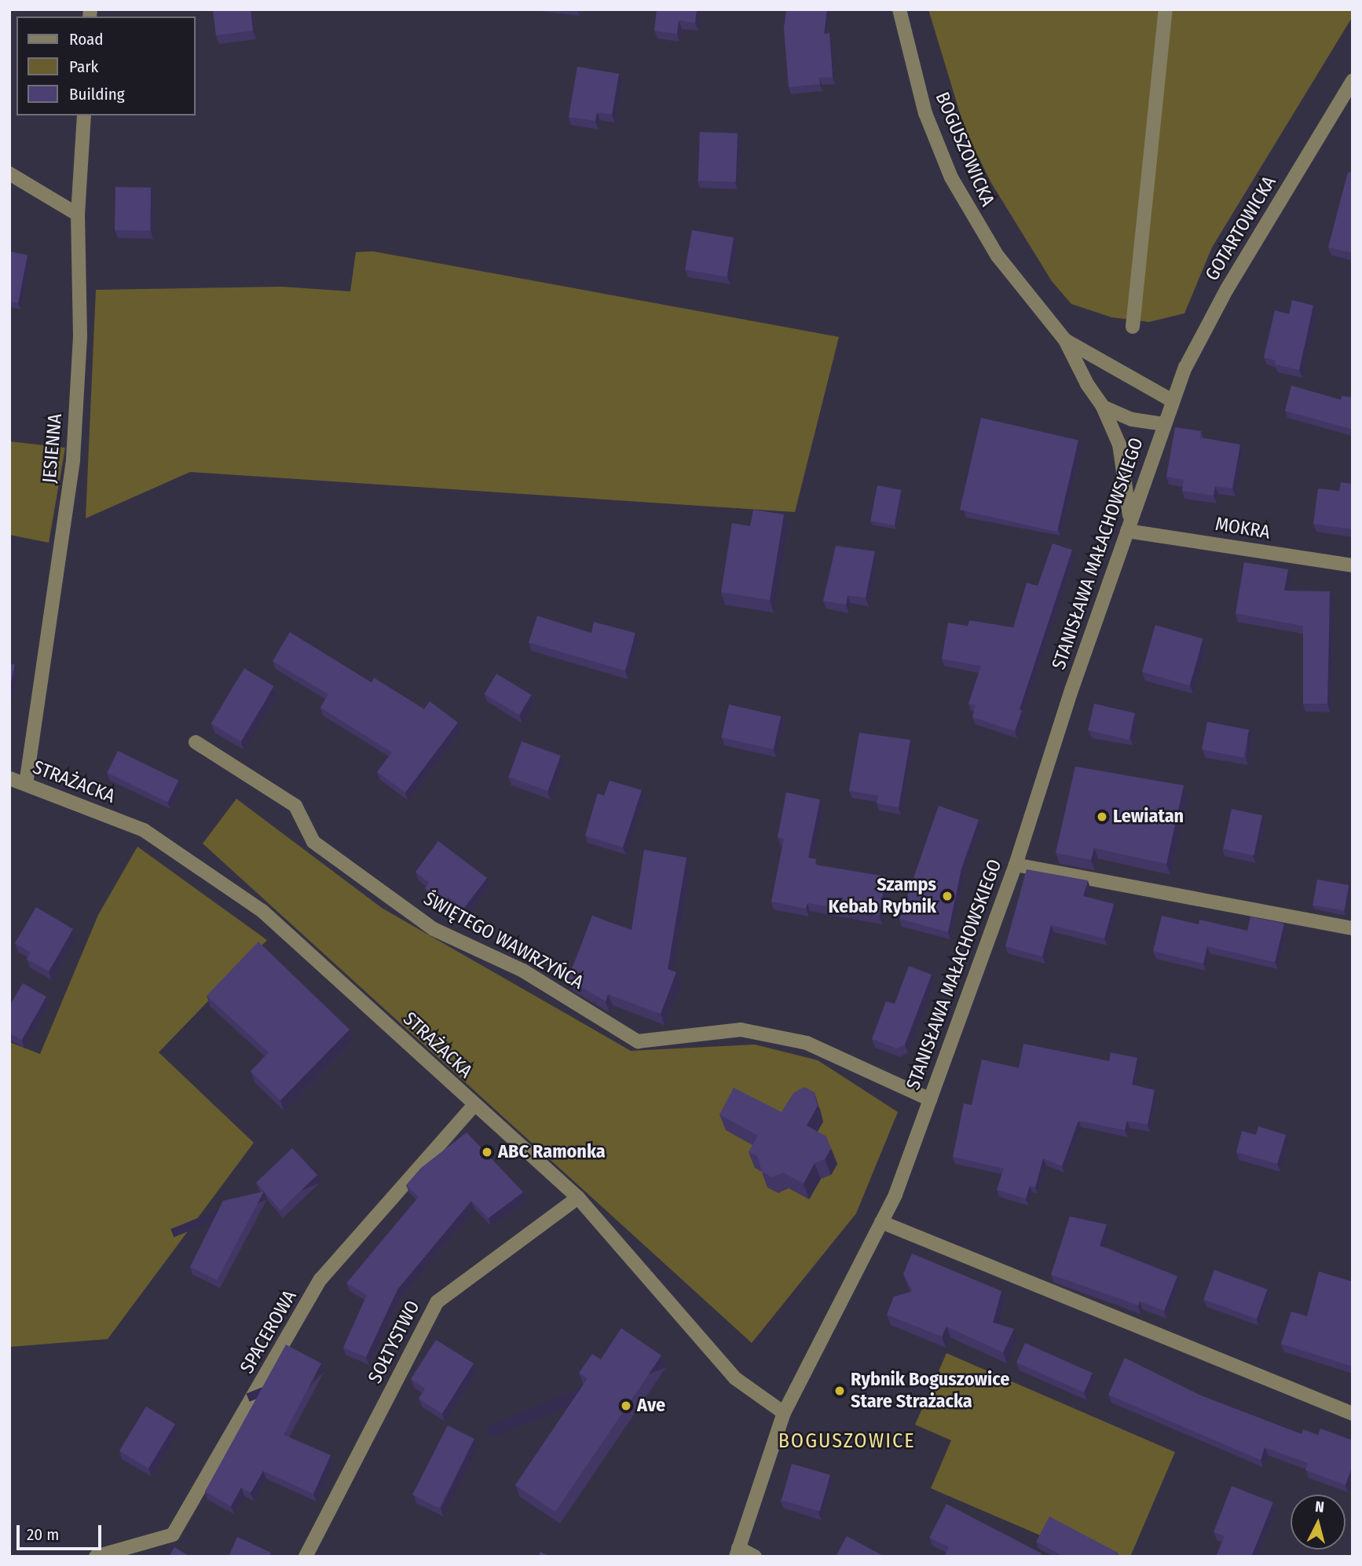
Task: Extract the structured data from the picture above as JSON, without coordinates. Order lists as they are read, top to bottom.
{
  "streets": {
    "street": [
      "BOGUSZOWICKA",
      "GOTARTOWICKA",
      "JESIENNA",
      "MOKRA",
      "STANISŁAWA MAŁACHOWSKIEGO",
      "STRAŻACKA",
      "ŚWIĘTEGO WAWRZYŃCA",
      "SPACEROWA",
      "SOŁTYSTWO"
    ]
  },
  "crossings": [
    ["BOGUSZOWICKA", "GOTARTOWICKA"],
    ["BOGUSZOWICKA", "MOKRA"],
    ["BOGUSZOWICKA", "STANISŁAWA MAŁACHOWSKIEGO"],
    ["GOTARTOWICKA", "STANISŁAWA MAŁACHOWSKIEGO"],
    ["JESIENNA", "STRAŻACKA"],
    ["MOKRA", "STANISŁAWA MAŁACHOWSKIEGO"],
    ["STANISŁAWA MAŁACHOWSKIEGO", "STRAŻACKA"],
    ["STANISŁAWA MAŁACHOWSKIEGO", "ŚWIĘTEGO WAWRZYŃCA"],
    ["STRAŻACKA", "SPACEROWA"],
    ["STRAŻACKA", "SOŁTYSTWO"]
  ],
  "districts": ["BOGUSZOWICE"],
  "places": [
    "Lewiatan",
    "Szamps Kebab Rybnik",
    "ABC Ramonka",
    "Rybnik Boguszowice Stare Strażacka",
    "Ave"
  ],
  "legend": ["Road", "Park", "Building"],
  "scale_bar": "20 m",
  "north": "top"
}
